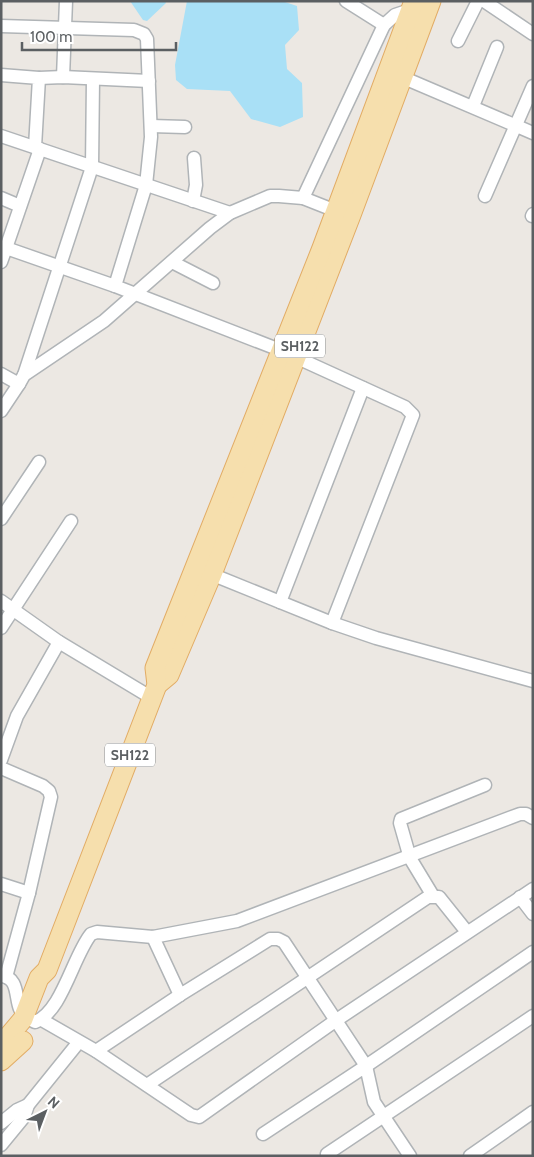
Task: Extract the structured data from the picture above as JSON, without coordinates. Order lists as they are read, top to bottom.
{
  "streets": {
    "main road": ["SH122"]
  },
  "scale_bar": "100 m",
  "north": "top right"
}
